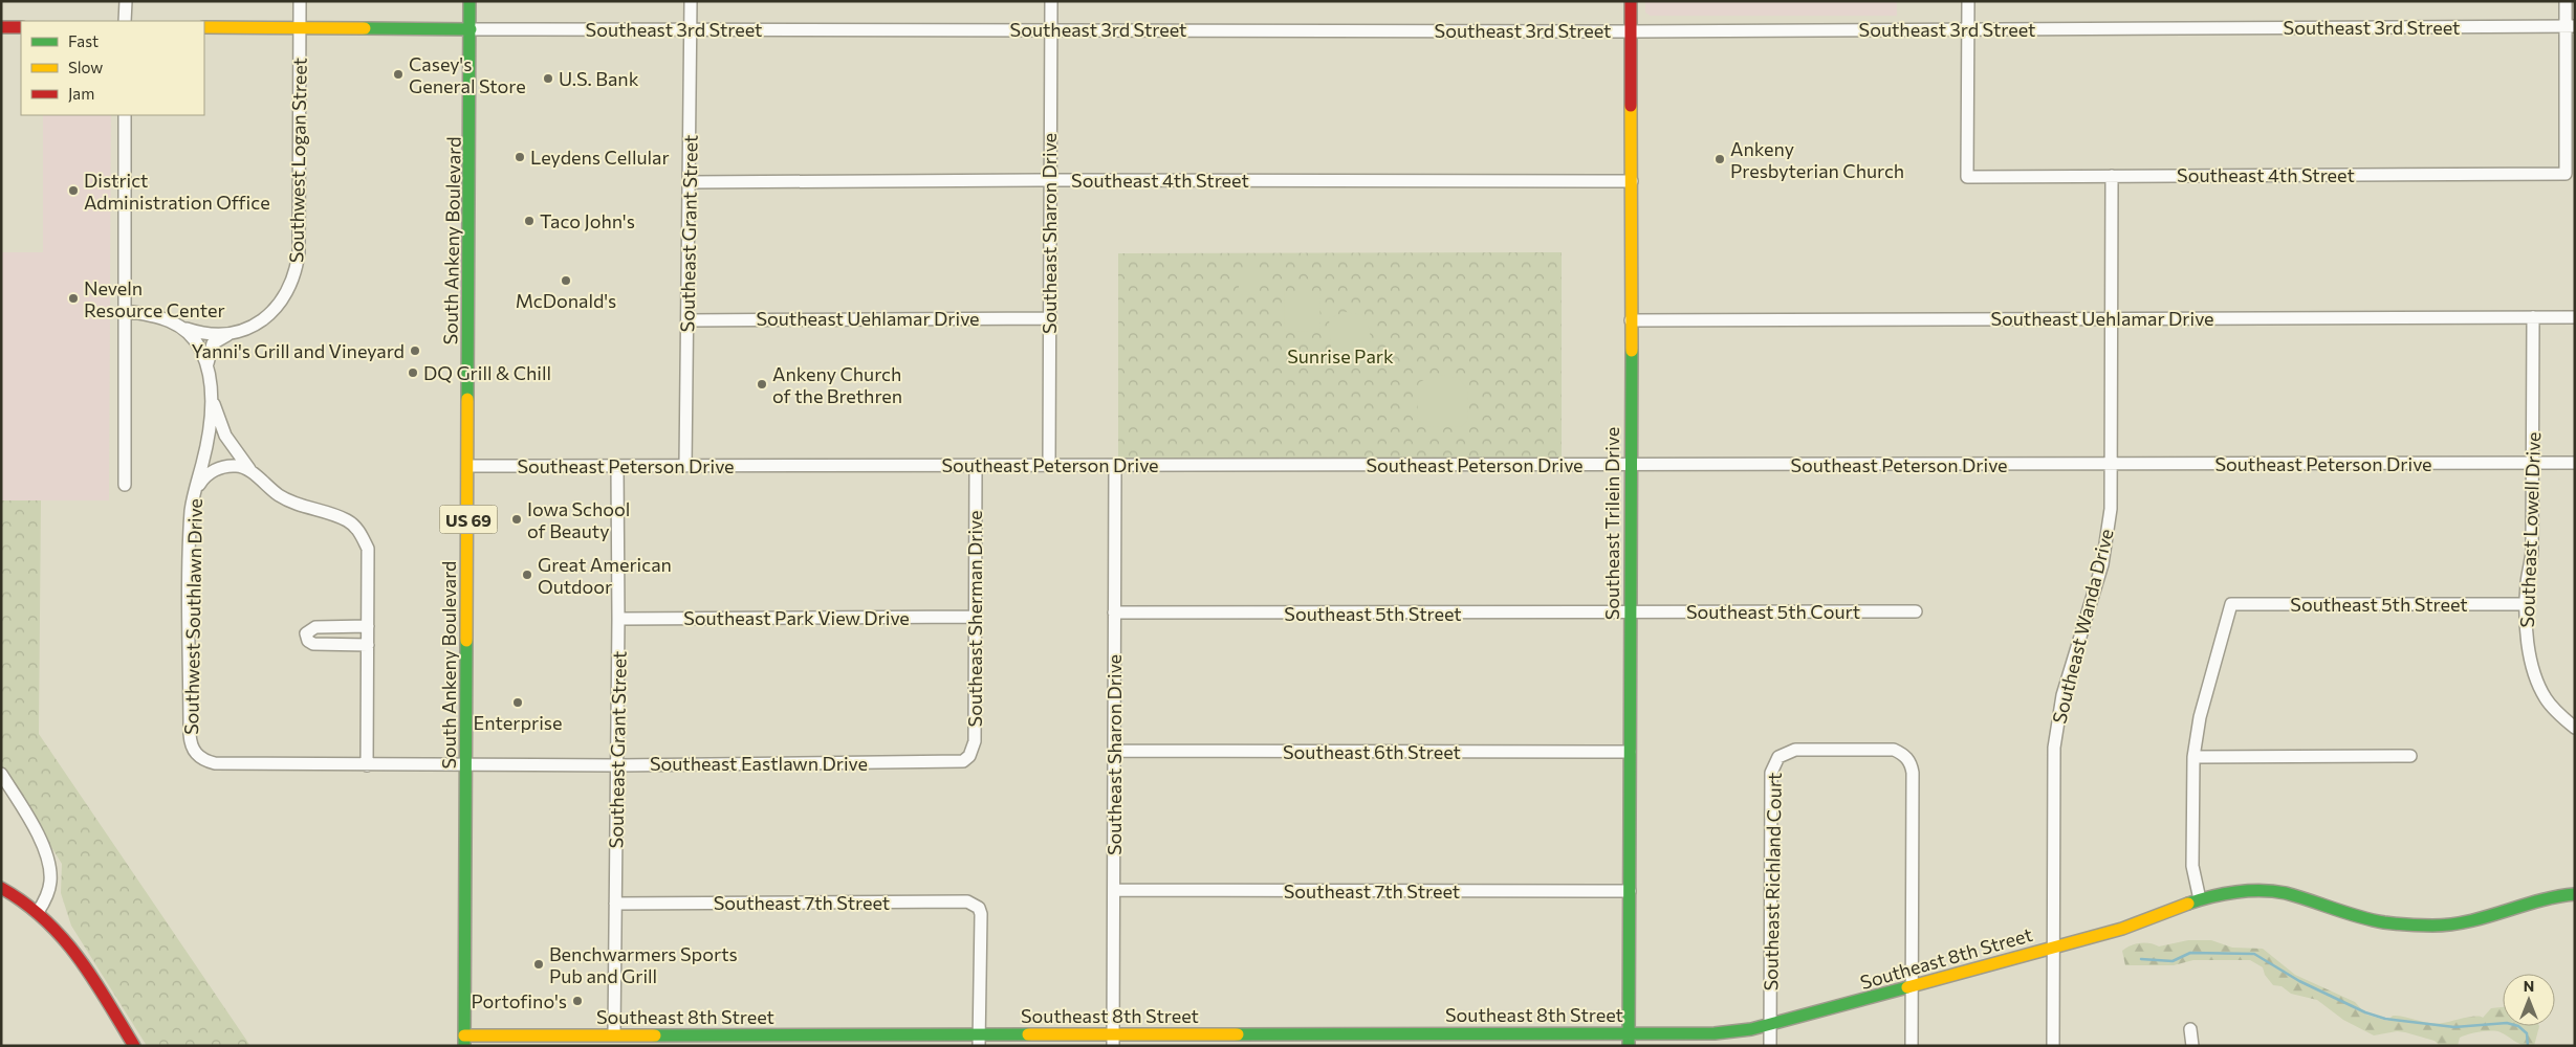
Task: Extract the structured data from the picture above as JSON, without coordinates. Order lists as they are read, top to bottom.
{
  "streets": {
    "street": [
      "Southeast 3rd Street",
      "Southwest Logan Street",
      "Southeast 4th Street",
      "Southeast Grant Street",
      "Southeast Sharon Drive",
      "South Ankeny Boulevard",
      "Southeast Uehlamar Drive",
      "Southeast Peterson Drive",
      "US 69",
      "Southeast Trilein Drive",
      "Southeast Lowell Drive",
      "Southeast 5th Street",
      "Southeast 5th Court",
      "Southwest Southlawn Drive",
      "Southeast Park View Drive",
      "Southeast Sherman Drive",
      "Southeast Wanda Drive",
      "Southeast 6th Street",
      "Southeast Eastlawn Drive",
      "Southeast Richland Court",
      "Southeast 7th Street",
      "Southeast 8th Street"
    ]
  },
  "crossings": [
    ["Southeast 3rd Street", "Southeast 4th Street"],
    ["Southeast 3rd Street", "Southeast Grant Street"],
    ["Southeast 3rd Street", "Southeast Sharon Drive"],
    ["Southeast 3rd Street", "South Ankeny Boulevard"],
    ["Southeast 3rd Street", "Southeast Trilein Drive"],
    ["Southwest Logan Street", "Southwest Southlawn Drive"],
    ["Southeast 4th Street", "Southeast Grant Street"],
    ["Southeast 4th Street", "Southeast Sharon Drive"],
    ["Southeast 4th Street", "Southeast Trilein Drive"],
    ["Southeast 4th Street", "Southeast Wanda Drive"],
    ["Southeast Grant Street", "Southeast Uehlamar Drive"],
    ["Southeast Grant Street", "Southeast Peterson Drive"],
    ["Southeast Grant Street", "Southeast Park View Drive"],
    ["Southeast Grant Street", "Southeast Eastlawn Drive"],
    ["Southeast Grant Street", "Southeast 7th Street"],
    ["Southeast Grant Street", "Southeast 8th Street"],
    ["Southeast Sharon Drive", "Southeast Uehlamar Drive"],
    ["Southeast Sharon Drive", "Southeast Peterson Drive"],
    ["Southeast Sharon Drive", "Southeast 5th Street"],
    ["Southeast Sharon Drive", "Southeast 6th Street"],
    ["Southeast Sharon Drive", "Southeast 7th Street"],
    ["Southeast Sharon Drive", "Southeast 8th Street"],
    ["South Ankeny Boulevard", "Southeast Peterson Drive"],
    ["South Ankeny Boulevard", "Southwest Southlawn Drive"],
    ["South Ankeny Boulevard", "Southeast Eastlawn Drive"],
    ["South Ankeny Boulevard", "Southeast 8th Street"],
    ["Southeast Uehlamar Drive", "Southeast Trilein Drive"],
    ["Southeast Uehlamar Drive", "Southeast Lowell Drive"],
    ["Southeast Uehlamar Drive", "Southeast Wanda Drive"],
    ["Southeast Peterson Drive", "Southeast Trilein Drive"],
    ["Southeast Peterson Drive", "Southeast Lowell Drive"],
    ["Southeast Peterson Drive", "Southeast Sherman Drive"],
    ["Southeast Peterson Drive", "Southeast Wanda Drive"],
    ["Southeast Trilein Drive", "Southeast 5th Street"],
    ["Southeast Trilein Drive", "Southeast 5th Court"],
    ["Southeast Trilein Drive", "Southeast 6th Street"],
    ["Southeast Trilein Drive", "Southeast 7th Street"],
    ["Southeast Trilein Drive", "Southeast 8th Street"],
    ["Southeast Lowell Drive", "Southeast 5th Street"],
    ["Southeast 5th Street", "Southeast 5th Court"],
    ["Southwest Southlawn Drive", "Southeast Eastlawn Drive"],
    ["Southeast Park View Drive", "Southeast Sherman Drive"],
    ["Southeast Sherman Drive", "Southeast Eastlawn Drive"],
    ["Southeast Wanda Drive", "Southeast 8th Street"],
    ["Southeast Richland Court", "Southeast 8th Street"],
    ["Southeast 7th Street", "Southeast 8th Street"]
  ],
  "parks": ["Sunrise Park"],
  "places": [
    "Casey's General Store",
    "U.S. Bank",
    "Leydens Cellular",
    "Ankeny Presbyterian Church",
    "District Administration Office",
    "Taco John's",
    "McDonald's",
    "Neveln Resource Center",
    "Yanni's Grill and Vineyard",
    "DQ Grill & Chill",
    "Ankeny Church of the Brethren",
    "Iowa School of Beauty",
    "Great American Outdoor",
    "Enterprise",
    "Benchwarmers Sports Pub and Grill",
    "Portofino's"
  ],
  "legend": ["Fast", "Slow", "Jam"],
  "north": "top"
}
